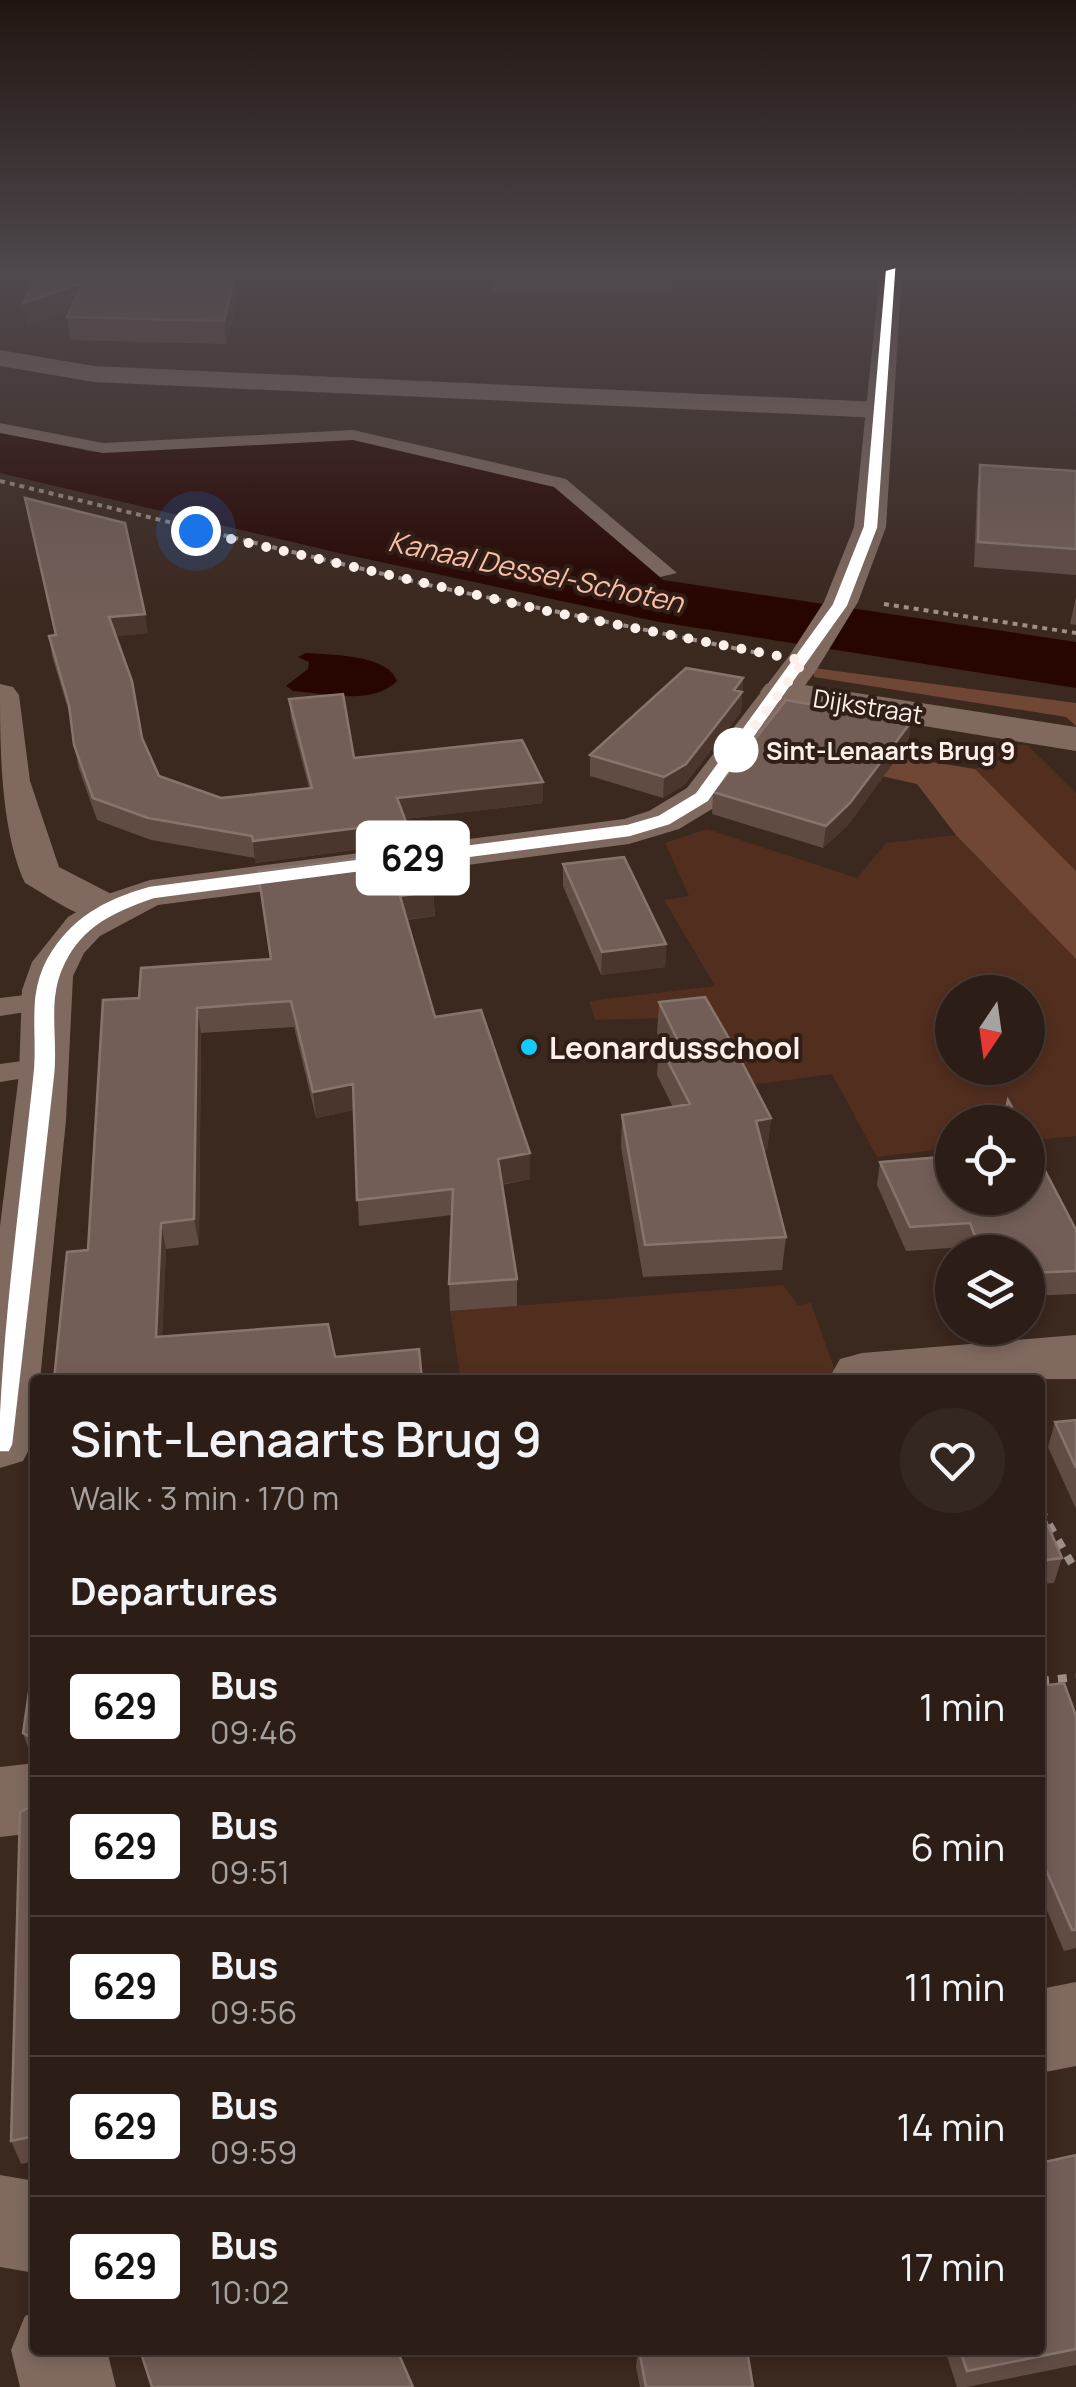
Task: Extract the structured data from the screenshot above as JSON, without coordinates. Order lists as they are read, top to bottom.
{
  "streets": {
    "street": ["Dijkstraat"]
  },
  "water": ["Kanaal Dessel-Schoten"],
  "places": ["Sint-Lenaarts Brug 9", "Leonardusschool"],
  "lines": ["bus line 629"],
  "north": "bottom",
  "page": {
    "on_map": "629",
    "heading": [
      ["Sint-Lenaarts Brug 9", "Walk · 3 min · 170 m"],
      "Departures"
    ],
    "list": [
      {
        "mark": "629",
        "name": "Bus",
        "note": "09:46",
        "value": "1 min"
      },
      {
        "mark": "629",
        "name": "Bus",
        "note": "09:51",
        "value": "6 min"
      },
      {
        "mark": "629",
        "name": "Bus",
        "note": "09:56",
        "value": "11 min"
      },
      {
        "mark": "629",
        "name": "Bus",
        "note": "09:59",
        "value": "14 min"
      },
      {
        "mark": "629",
        "name": "Bus",
        "note": "10:02",
        "value": "17 min"
      }
    ]
  }
}
